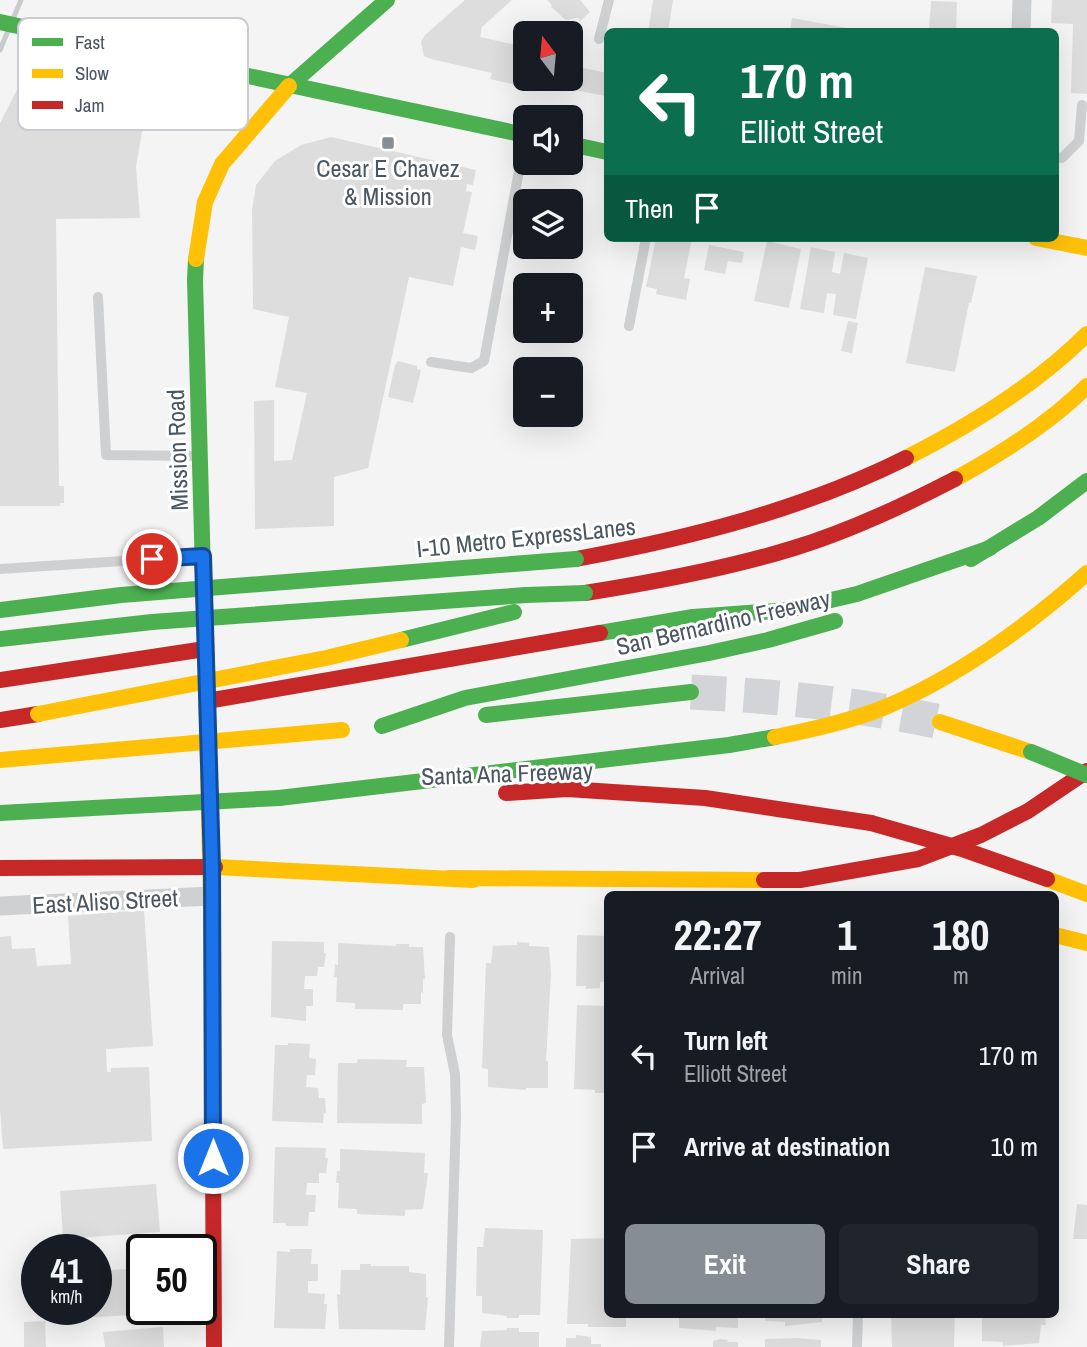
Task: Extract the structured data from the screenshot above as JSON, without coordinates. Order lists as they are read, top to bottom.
{
  "streets": {
    "main road": [
      "Mission Road",
      "I-10 Metro ExpressLanes",
      "San Bernardino Freeway",
      "Santa Ana Freeway"
    ],
    "street": ["East Aliso Street"]
  },
  "crossings": [
    ["Mission Road", "East Aliso Street"]
  ],
  "places": {
    "transit": ["Cesar E Chavez & Mission"]
  },
  "legend": ["Fast", "Slow", "Jam"],
  "north": "top",
  "page": {
    "map_buttons": ["+", "−"],
    "turn": ["170 m", "Elliott Street"],
    "then": "Then",
    "eta": [
      "22:27",
      "Arrival",
      "1",
      "min",
      "180",
      "m"
    ],
    "list": [
      {
        "name": "Turn left",
        "note": "Elliott Street",
        "value": "170 m"
      },
      {
        "name": "Arrive at destination",
        "value": "10 m"
      }
    ],
    "buttons": ["Exit", "Share"],
    "speed": "41 km/h",
    "limit": "50"
  }
}
